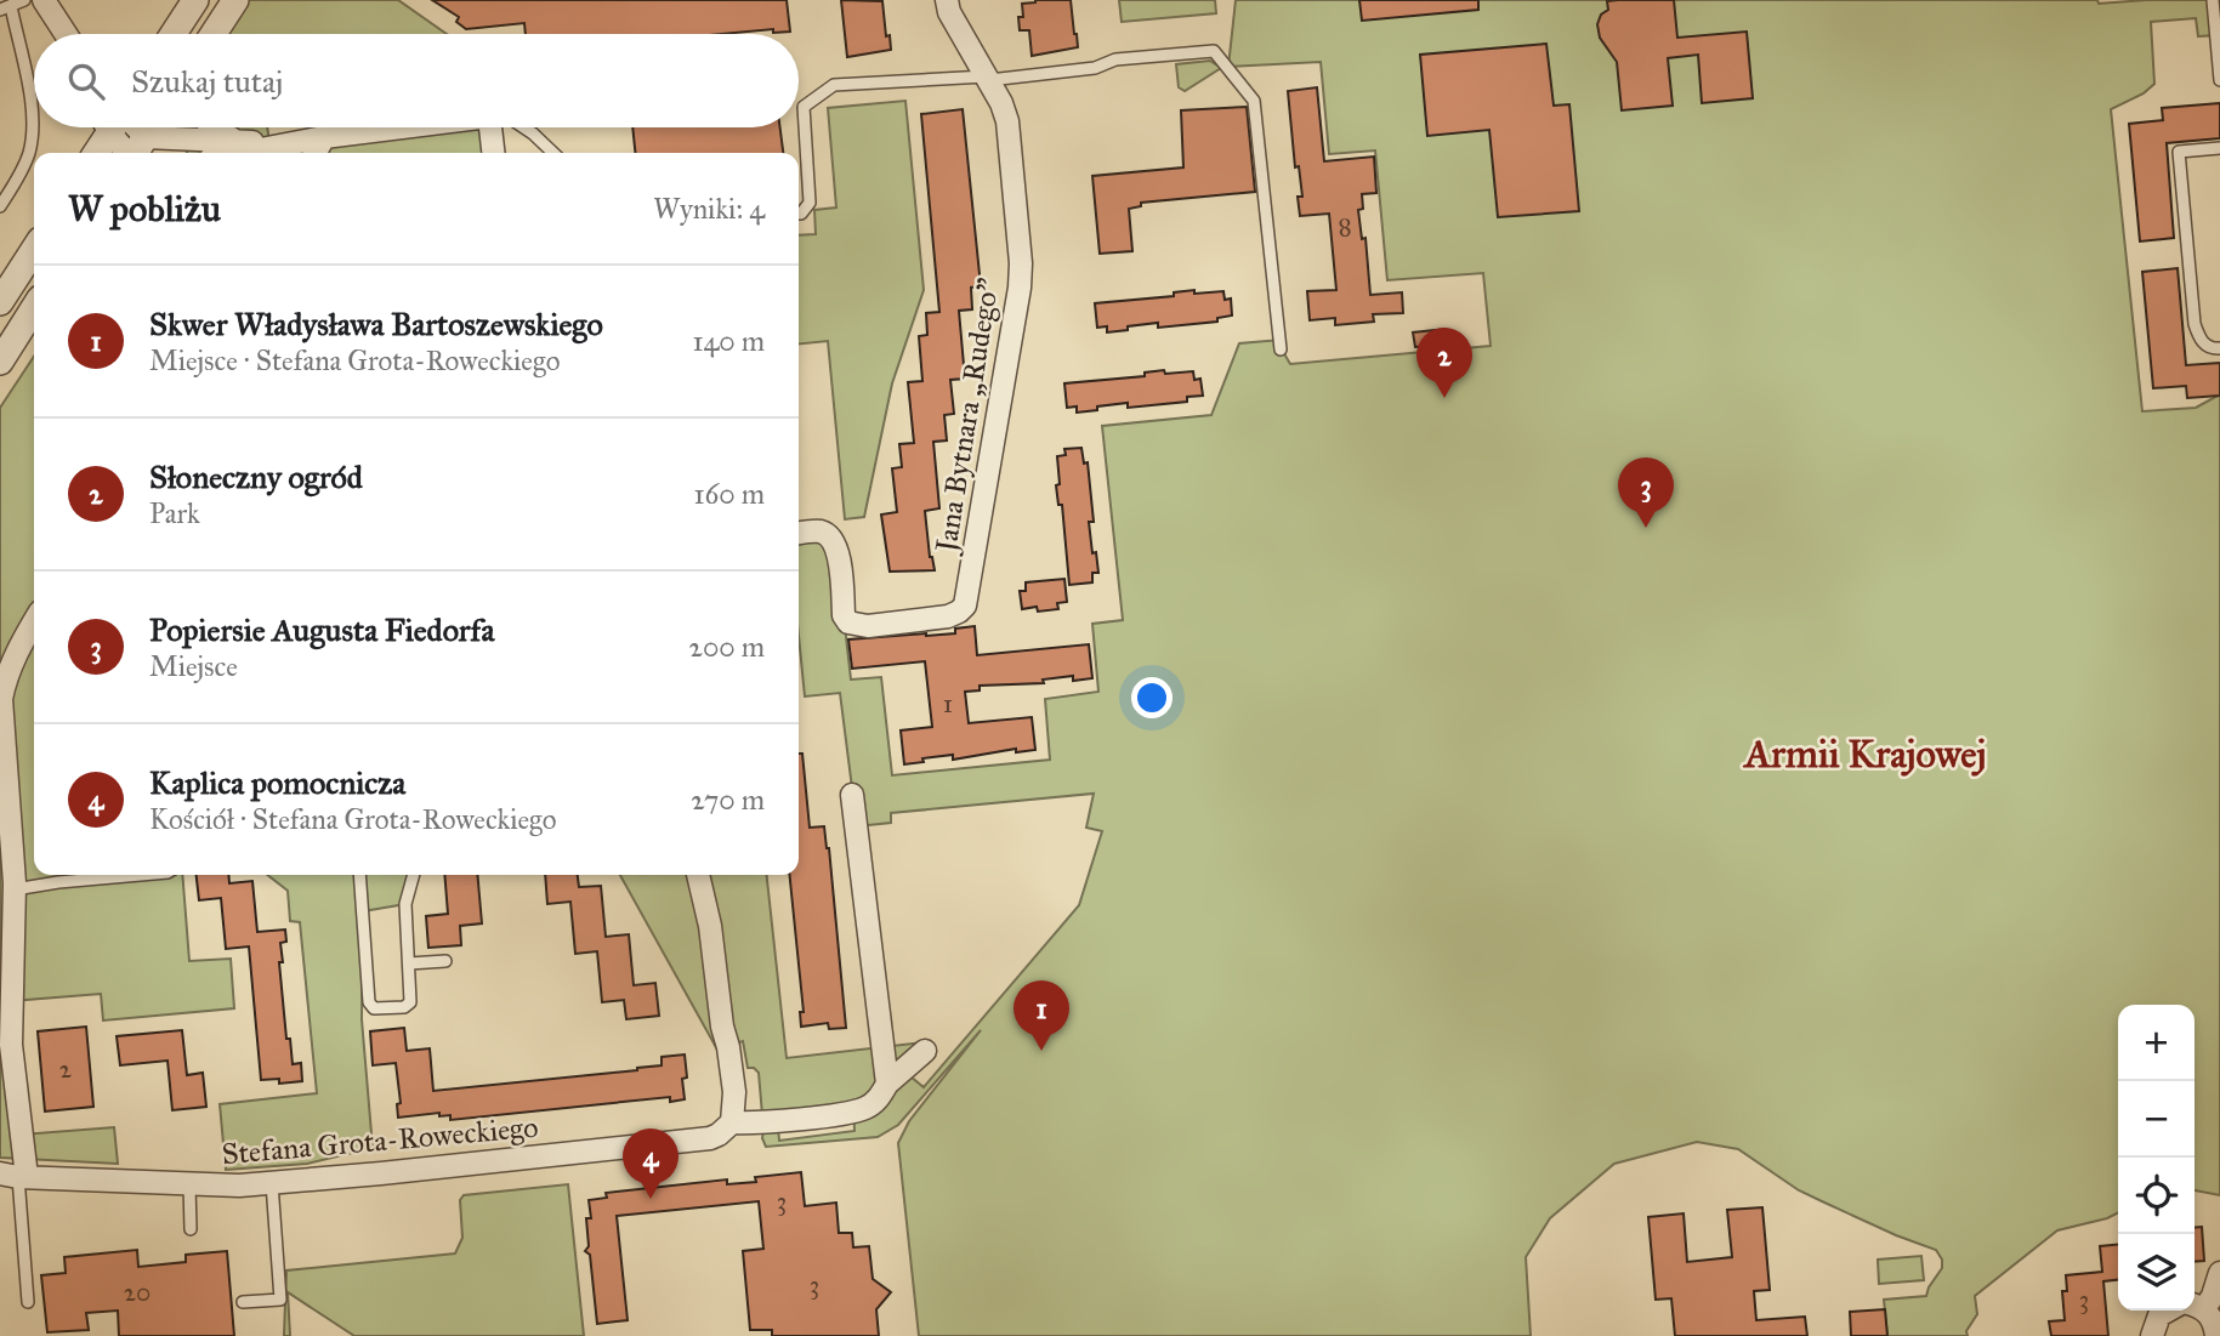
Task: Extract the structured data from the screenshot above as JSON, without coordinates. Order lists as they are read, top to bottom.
{
  "streets": {
    "street": ["Jana Bytnara „Rudego”", "Stefana Grota-Roweckiego"]
  },
  "districts": ["Armii Krajowej"],
  "house_numbers": [
    "8",
    "1",
    "2",
    "3",
    "3",
    "20",
    "3"
  ],
  "page": {
    "search": "Szukaj tutaj",
    "heading": ["W pobliżu", "Wyniki: 4"],
    "list": [
      {
        "mark": "1",
        "name": "Skwer Władysława Bartoszewskiego",
        "note": "Miejsce · Stefana Grota-Roweckiego",
        "value": "140 m"
      },
      {
        "mark": "2",
        "name": "Słoneczny ogród",
        "note": "Park",
        "value": "160 m"
      },
      {
        "mark": "3",
        "name": "Popiersie Augusta Fiedorfa",
        "note": "Miejsce",
        "value": "200 m"
      },
      {
        "mark": "4",
        "name": "Kaplica pomocnicza",
        "note": "Kościół · Stefana Grota-Roweckiego",
        "value": "270 m"
      }
    ],
    "pins": [
      "2",
      "3",
      "1",
      "4"
    ],
    "map_buttons": ["+", "−"]
  }
}
